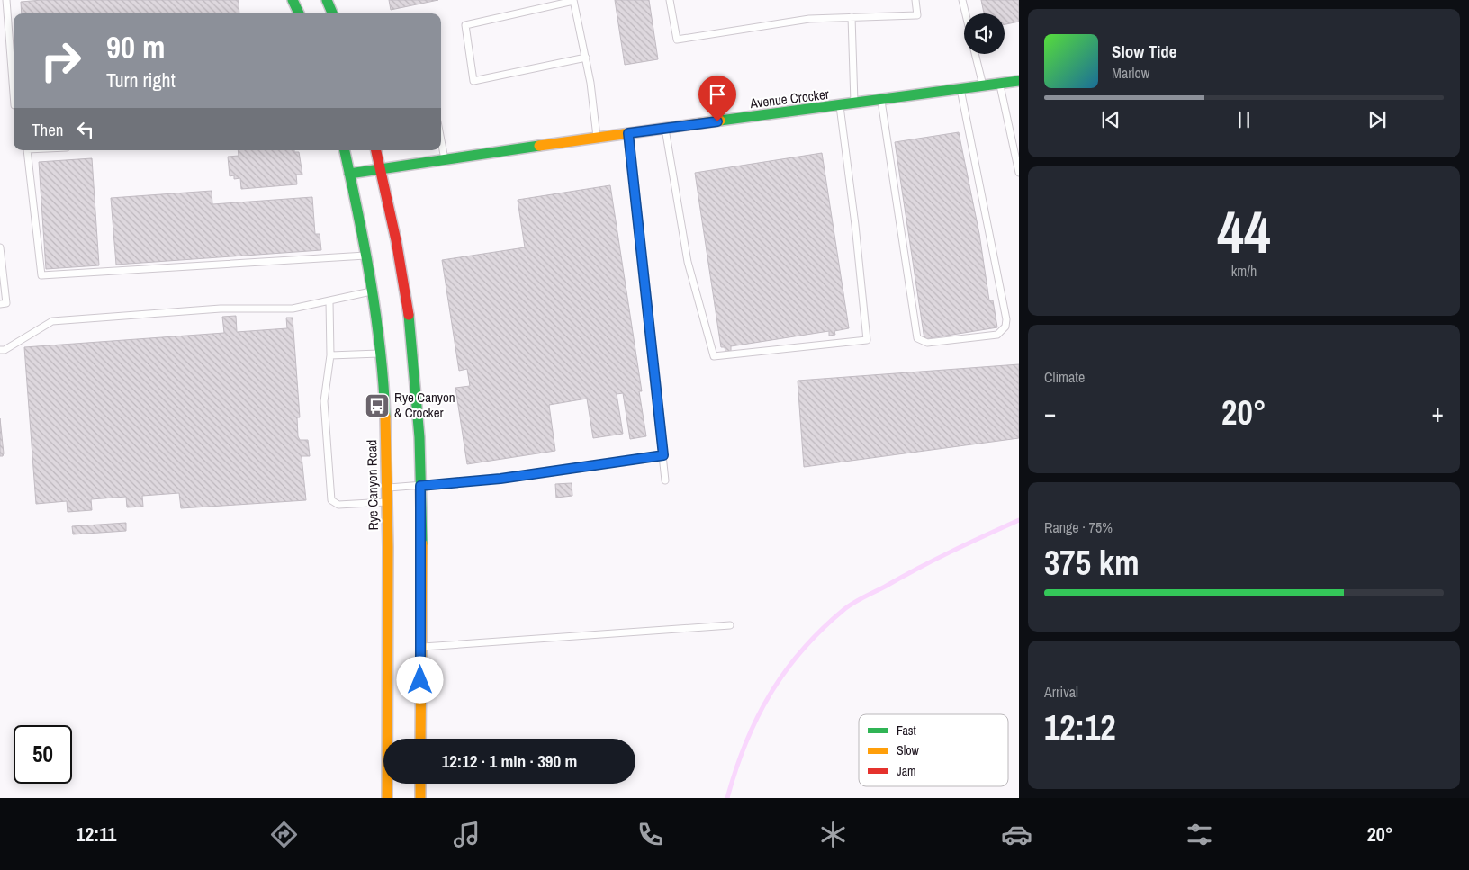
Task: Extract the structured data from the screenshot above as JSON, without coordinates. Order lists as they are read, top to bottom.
{
  "streets": {
    "main road": ["Avenue Crocker", "Rye Canyon Road"]
  },
  "crossings": [
    ["Avenue Crocker", "Rye Canyon Road"]
  ],
  "places": {
    "bus stop": ["Rye Canyon & Crocker"]
  },
  "legend": ["Fast", "Slow", "Jam"],
  "page": {
    "turn": ["90 m", "Turn right"],
    "song": ["Slow Tide", "Marlow"],
    "then": "Then",
    "tile": [
      ["44", "km/h"],
      "Climate",
      ["Range · 75%", "375 km"],
      ["Arrival", "12:12"]
    ],
    "heat": ["−", "20°", "+"],
    "limit": "50",
    "trip": "12:12 · 1 min · 390 m",
    "tabs": ["12:11", "20°"]
  }
}
